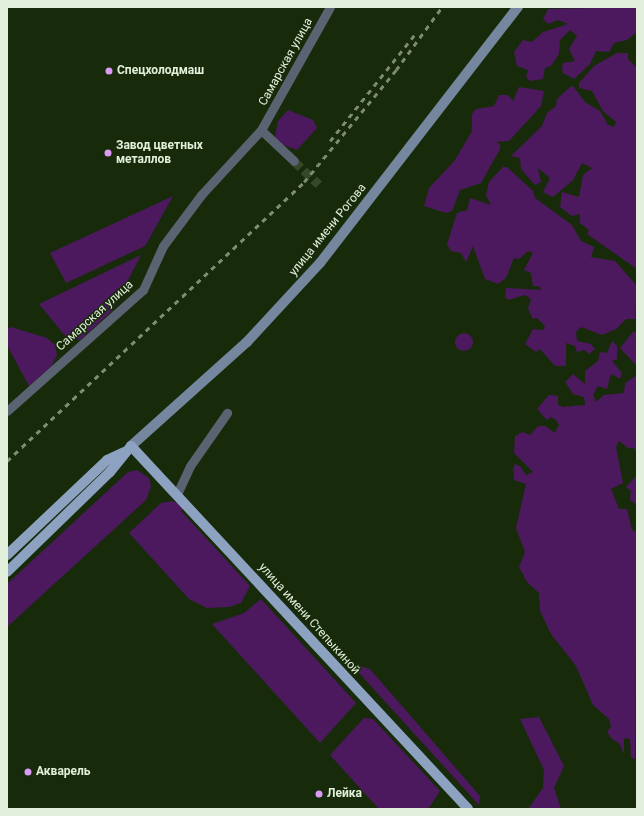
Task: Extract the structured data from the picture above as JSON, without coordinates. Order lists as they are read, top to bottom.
{
  "streets": {
    "main road": ["улица имени Рогова", "улица имени Степыкиной"],
    "street": ["Самарская улица"]
  },
  "crossings": [
    ["улица имени Рогова", "улица имени Степыкиной"]
  ],
  "places": [
    "Спецхолодмаш",
    "Завод цветных металлов",
    "Акварель",
    "Лейка"
  ]
}
